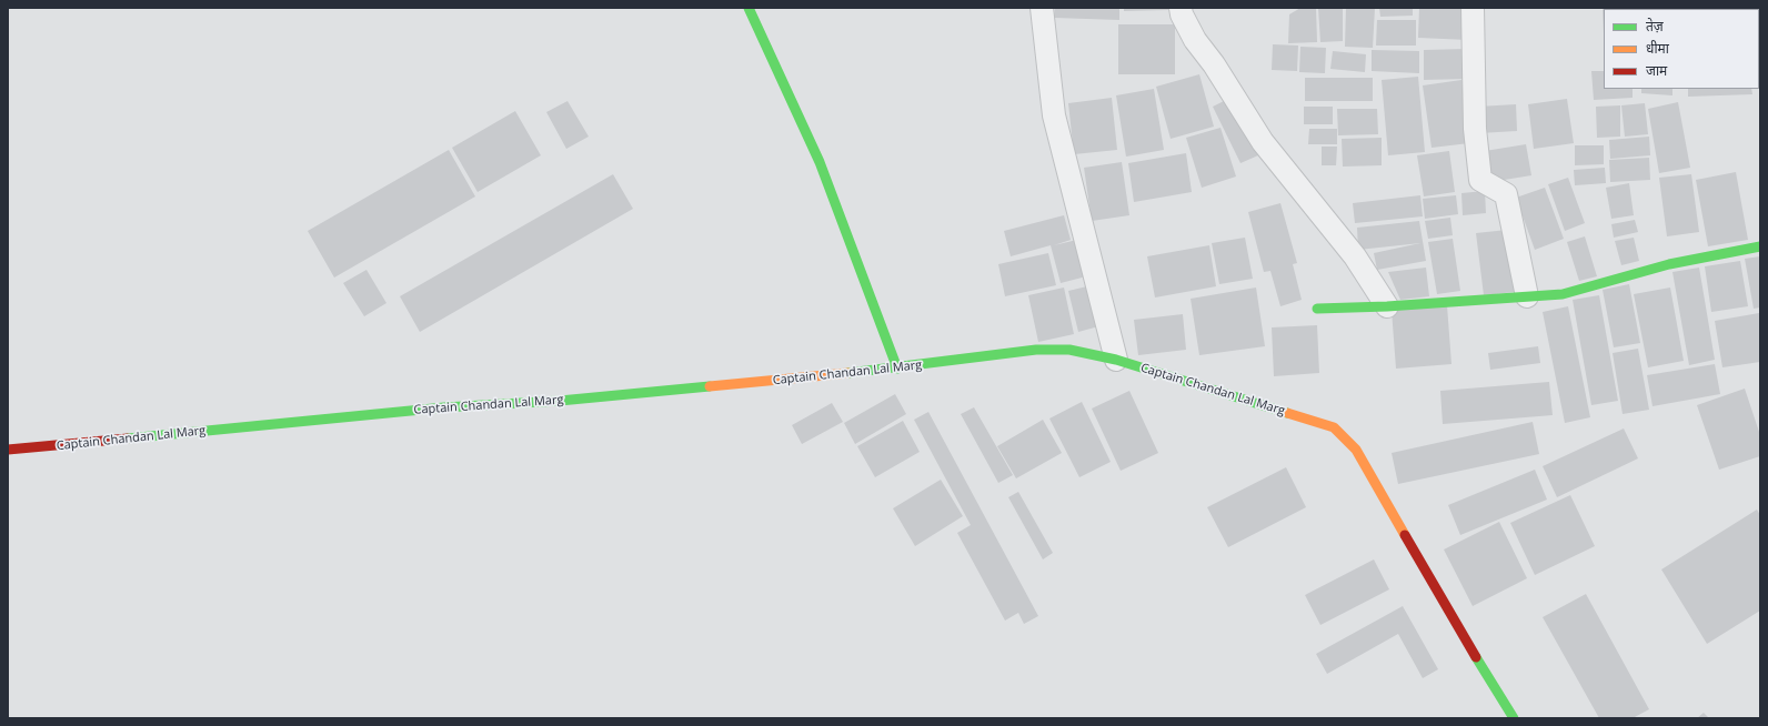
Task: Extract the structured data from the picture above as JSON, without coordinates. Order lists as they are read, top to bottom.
{
  "streets": {
    "street": ["Captain Chandan Lal Marg"]
  },
  "legend": ["तेज़", "धीमा", "जाम"]
}
